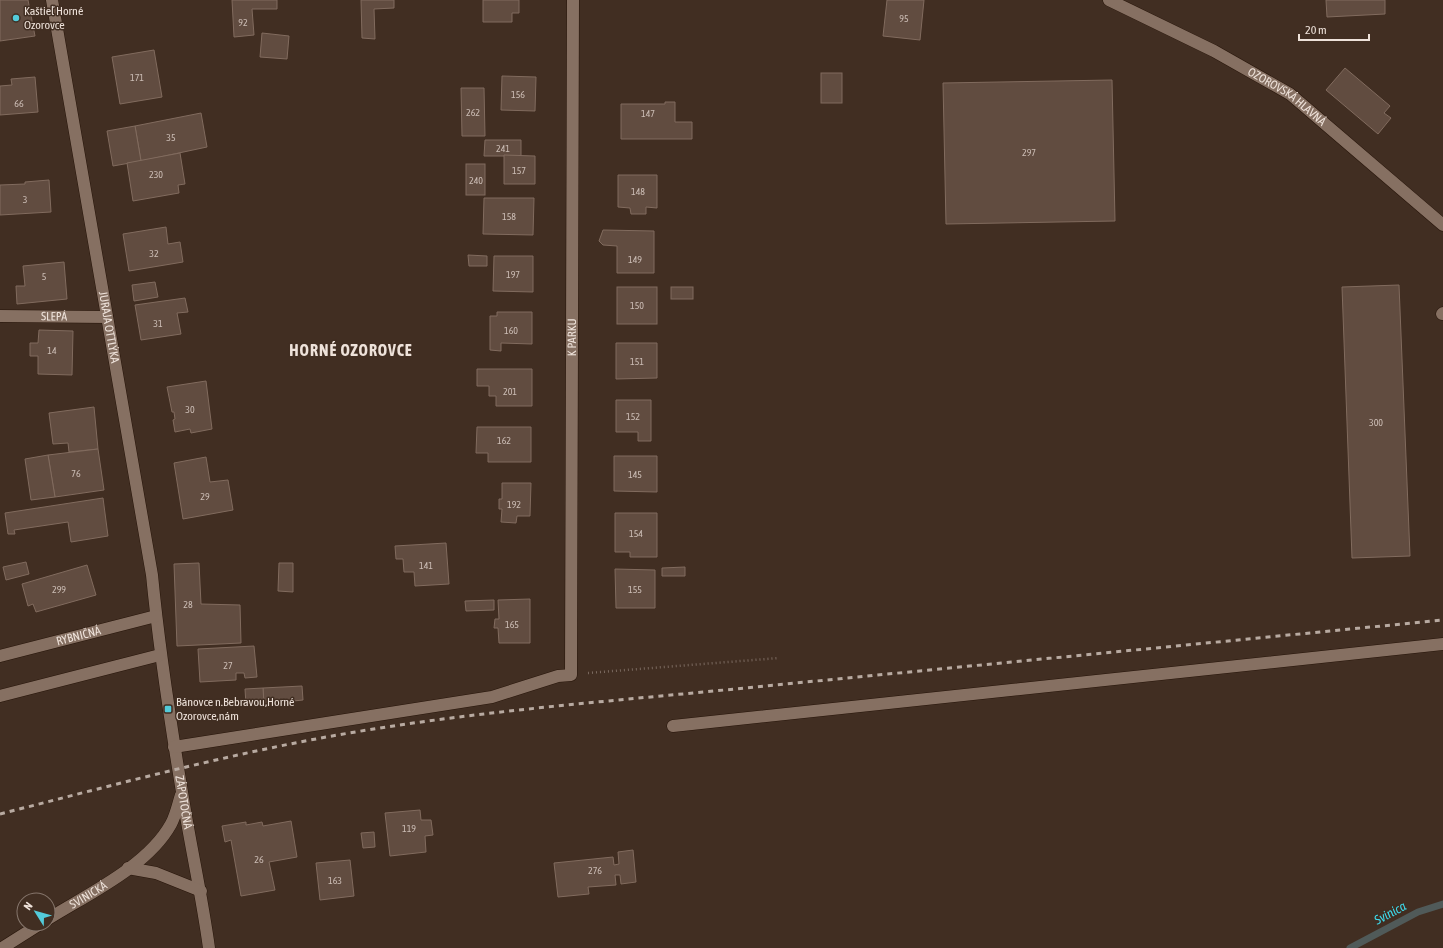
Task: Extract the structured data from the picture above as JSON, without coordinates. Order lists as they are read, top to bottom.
{
  "streets": {
    "street": [
      "OZOROVSKÁ HLAVNÁ",
      "SLEPÁ",
      "JURAJA OTTLÝKA",
      "K PARKU",
      "RYBNIČNÁ",
      "ZÁPOTOČNÁ",
      "SVINICKÁ"
    ]
  },
  "crossings": [
    ["SLEPÁ", "JURAJA OTTLÝKA"],
    ["JURAJA OTTLÝKA", "RYBNIČNÁ"],
    ["JURAJA OTTLÝKA", "ZÁPOTOČNÁ"],
    ["ZÁPOTOČNÁ", "SVINICKÁ"]
  ],
  "districts": ["HORNÉ OZOROVCE"],
  "water": ["Svinica"],
  "places": {
    "other": ["Kaštieľ Horné Ozorovce"],
    "transit": ["Bánovce n.Bebravou,Horné Ozorovce,nám"]
  },
  "house_numbers": [
    "95",
    "92",
    "171",
    "156",
    "66",
    "262",
    "147",
    "35",
    "241",
    "297",
    "157",
    "230",
    "240",
    "148",
    "3",
    "158",
    "32",
    "149",
    "197",
    "5",
    "150",
    "31",
    "160",
    "14",
    "151",
    "201",
    "30",
    "152",
    "300",
    "162",
    "76",
    "145",
    "29",
    "192",
    "154",
    "141",
    "299",
    "155",
    "28",
    "165",
    "27",
    "119",
    "26",
    "276",
    "163"
  ],
  "scale_bar": "20 m",
  "north": "top left"
}
